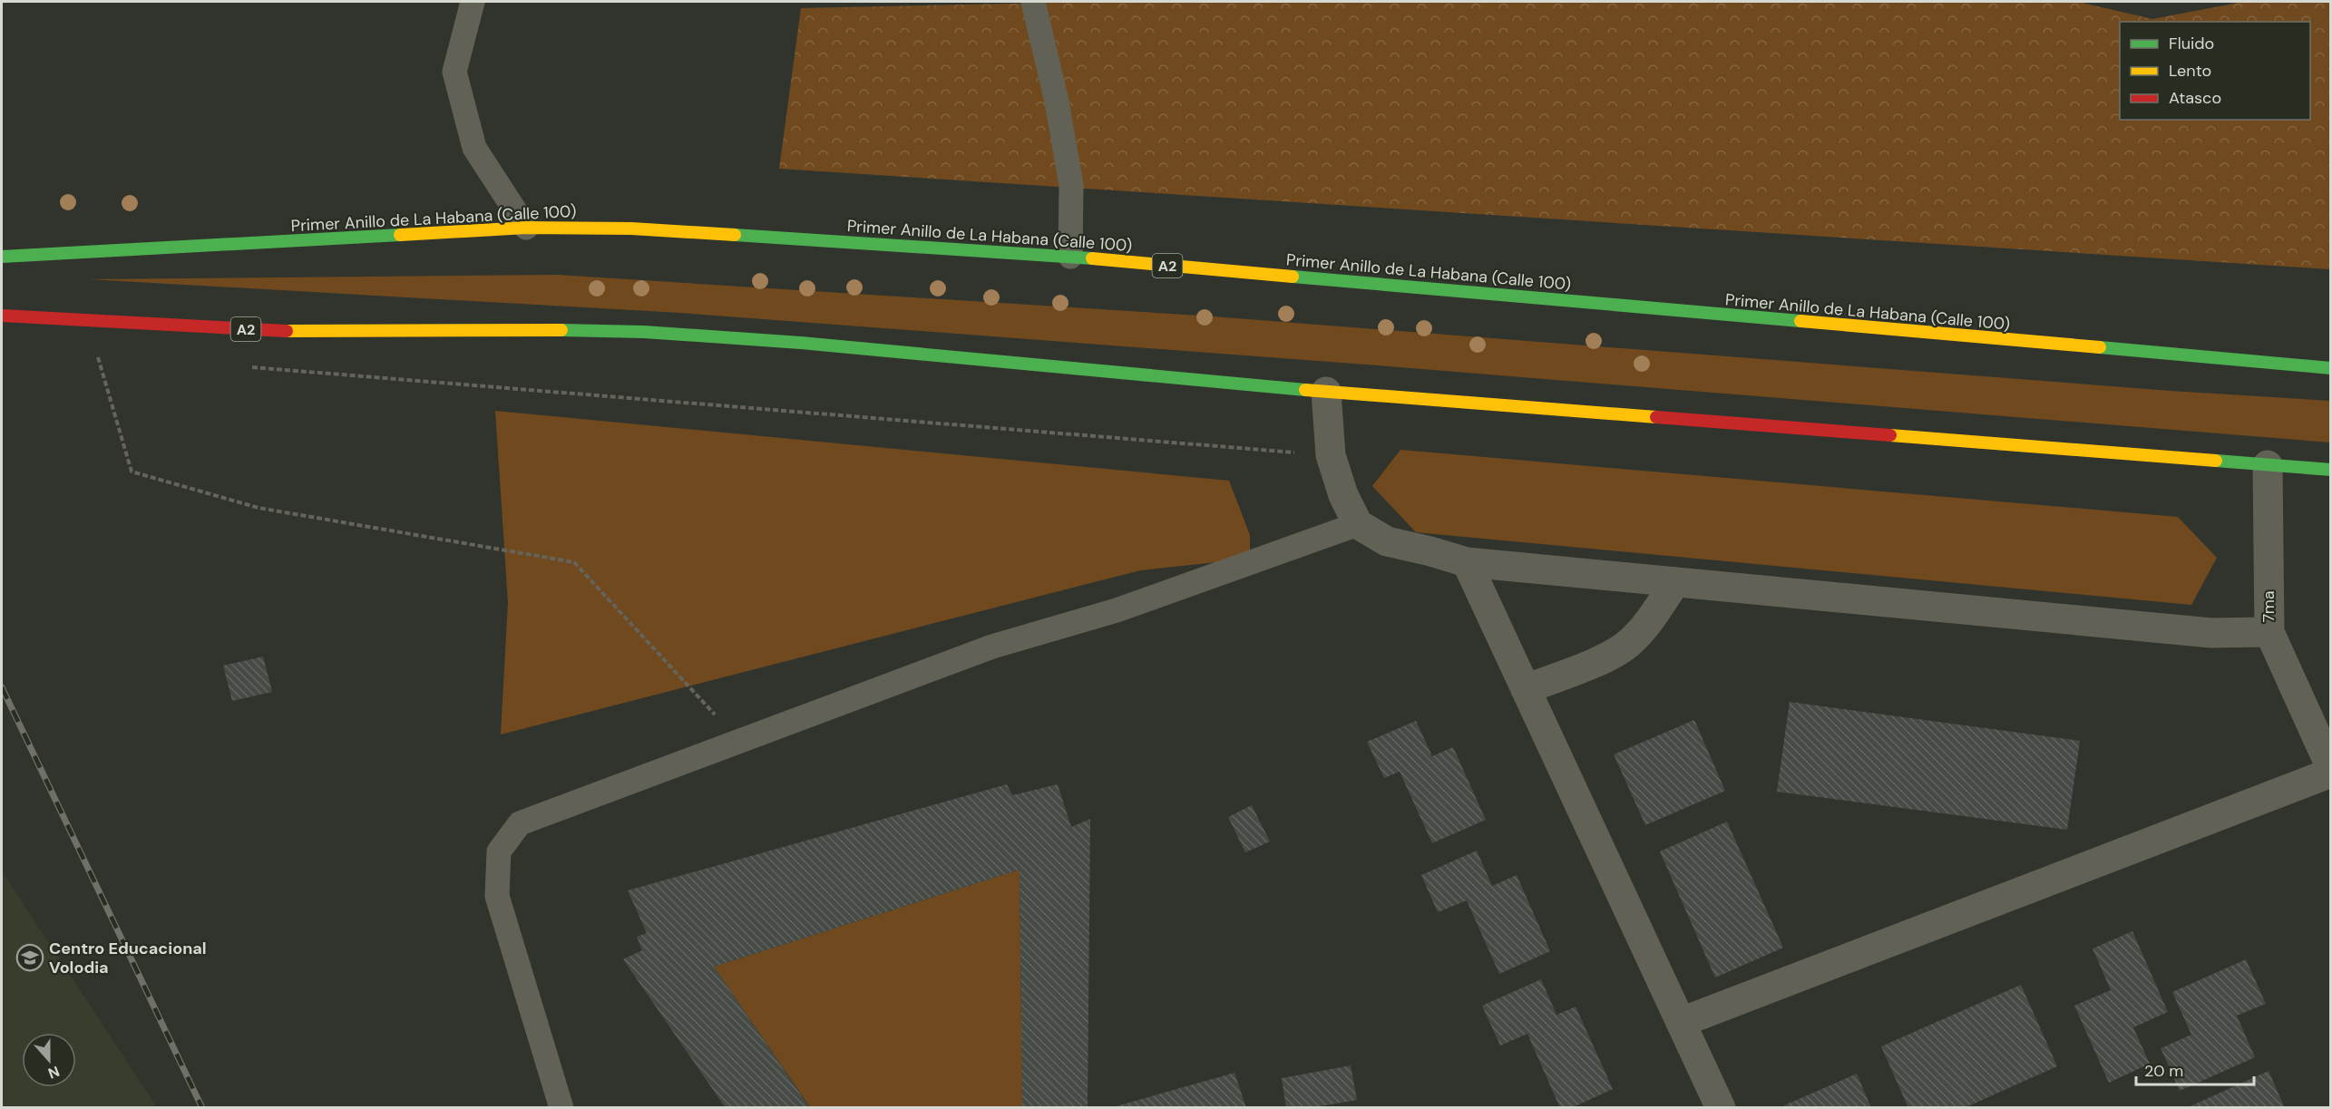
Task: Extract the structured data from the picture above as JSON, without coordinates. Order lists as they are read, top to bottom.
{
  "streets": {
    "highway": ["Primer Anillo de La Habana (Calle 100)", "A2"],
    "street": ["7ma"]
  },
  "crossings": [
    ["A2", "7ma"]
  ],
  "places": {
    "school or university": ["Centro Educacional Volodia"]
  },
  "legend": ["Fluido", "Lento", "Atasco"],
  "scale_bar": "20 m",
  "north": "bottom"
}
